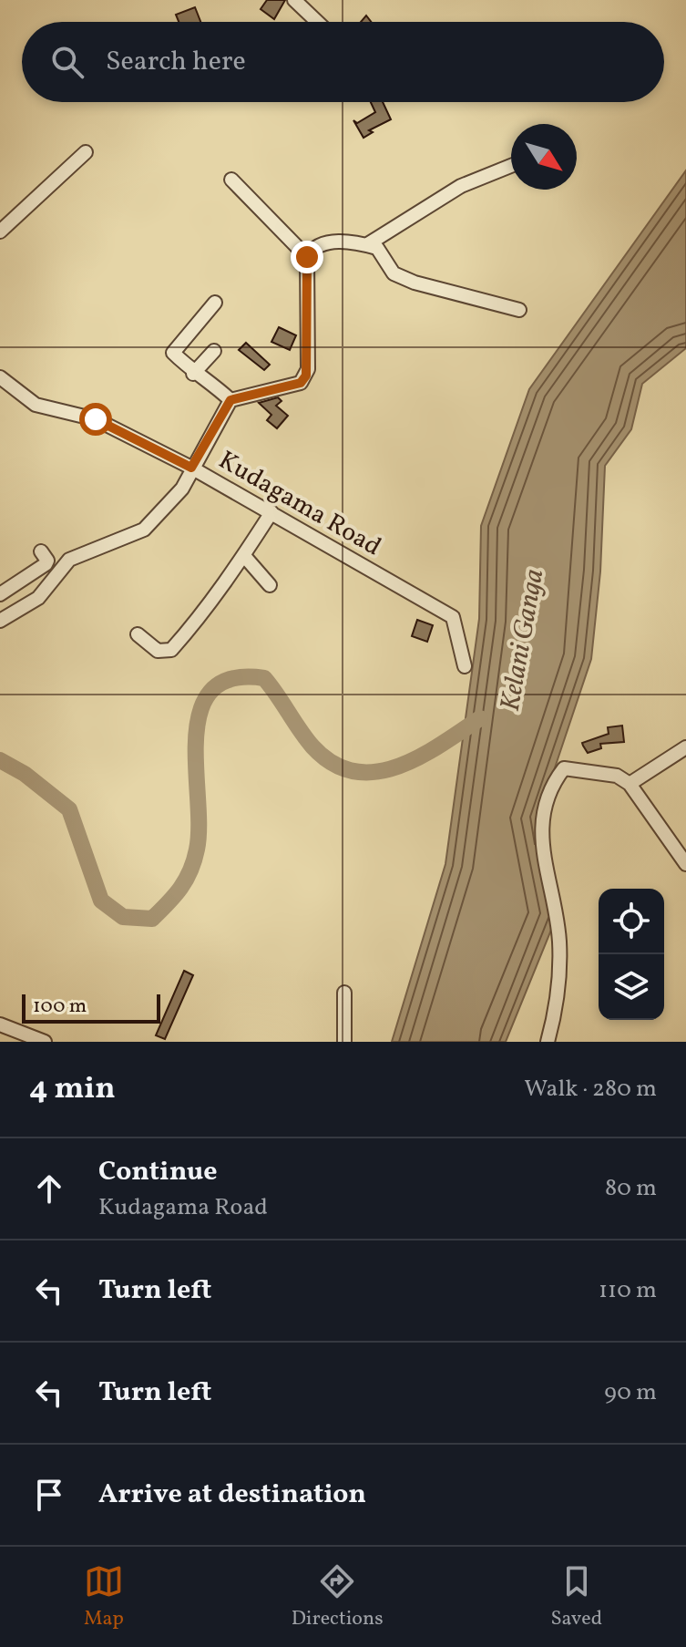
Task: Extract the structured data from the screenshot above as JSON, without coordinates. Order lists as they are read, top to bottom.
{
  "streets": {
    "street": ["Kudagama Road"]
  },
  "water": ["Kelani Ganga"],
  "scale_bar": "100 m",
  "north": "bottom right",
  "page": {
    "search": "Search here",
    "scale": "100 m",
    "heading": ["4 min", "Walk · 280 m"],
    "list": [
      ["Continue", "Kudagama Road", "80 m"],
      ["Turn left", "110 m"],
      ["Turn left", "90 m"],
      "Arrive at destination"
    ],
    "nav": ["Map", "Directions", "Saved"]
  }
}
